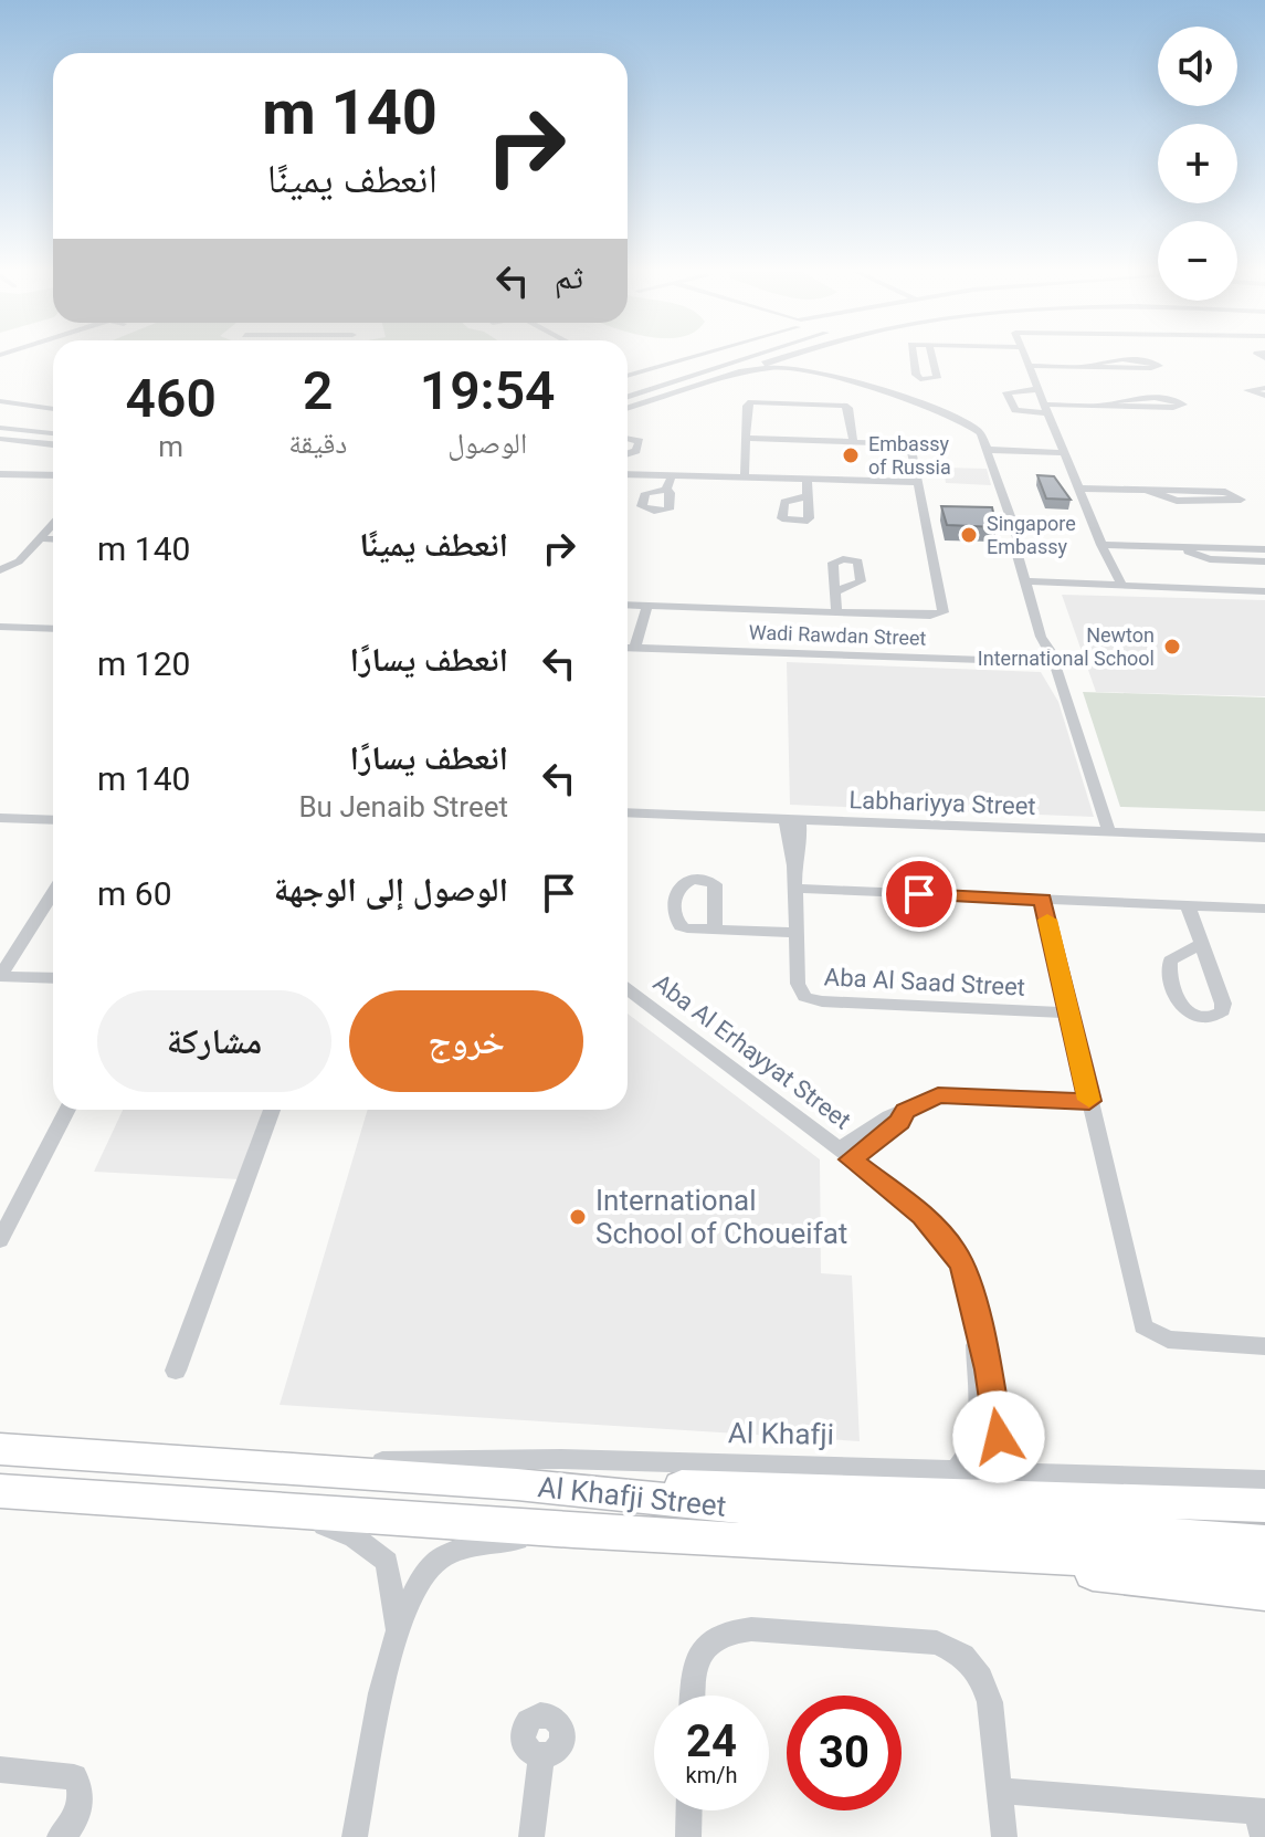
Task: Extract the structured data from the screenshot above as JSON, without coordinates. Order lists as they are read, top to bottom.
{
  "streets": {
    "highway": ["Al Khafji Street"],
    "street": [
      "Wadi Rawdan Street",
      "Labhariyya Street",
      "Aba Al Saad Street",
      "Aba Al Erhayyat Street",
      "Al Khafji"
    ]
  },
  "crossings": [
    ["Labhariyya Street", "Aba Al Saad Street"],
    ["Aba Al Erhayyat Street", "Al Khafji"],
    ["Al Khafji", "Al Khafji Street"]
  ],
  "places": [
    "Embassy of Russia",
    "Singapore Embassy",
    "Newton International School",
    "International School of Choueifat"
  ],
  "page": {
    "map_buttons": ["+", "−"],
    "turn": ["140 m", "انعطف يمينًا"],
    "then": "ثم",
    "eta": [
      "19:54",
      "الوصول",
      "2",
      "دقيقة",
      "460",
      "m"
    ],
    "list": [
      {
        "name": "انعطف يمينًا",
        "value": "140 m"
      },
      {
        "name": "انعطف يسارًا",
        "value": "120 m"
      },
      {
        "name": "انعطف يسارًا",
        "note": "Bu Jenaib Street",
        "value": "140 m"
      },
      {
        "name": "الوصول إلى الوجهة",
        "value": "60 m"
      }
    ],
    "buttons": ["خروج", "مشاركة"],
    "speed": "24 km/h",
    "limit": "30"
  }
}
